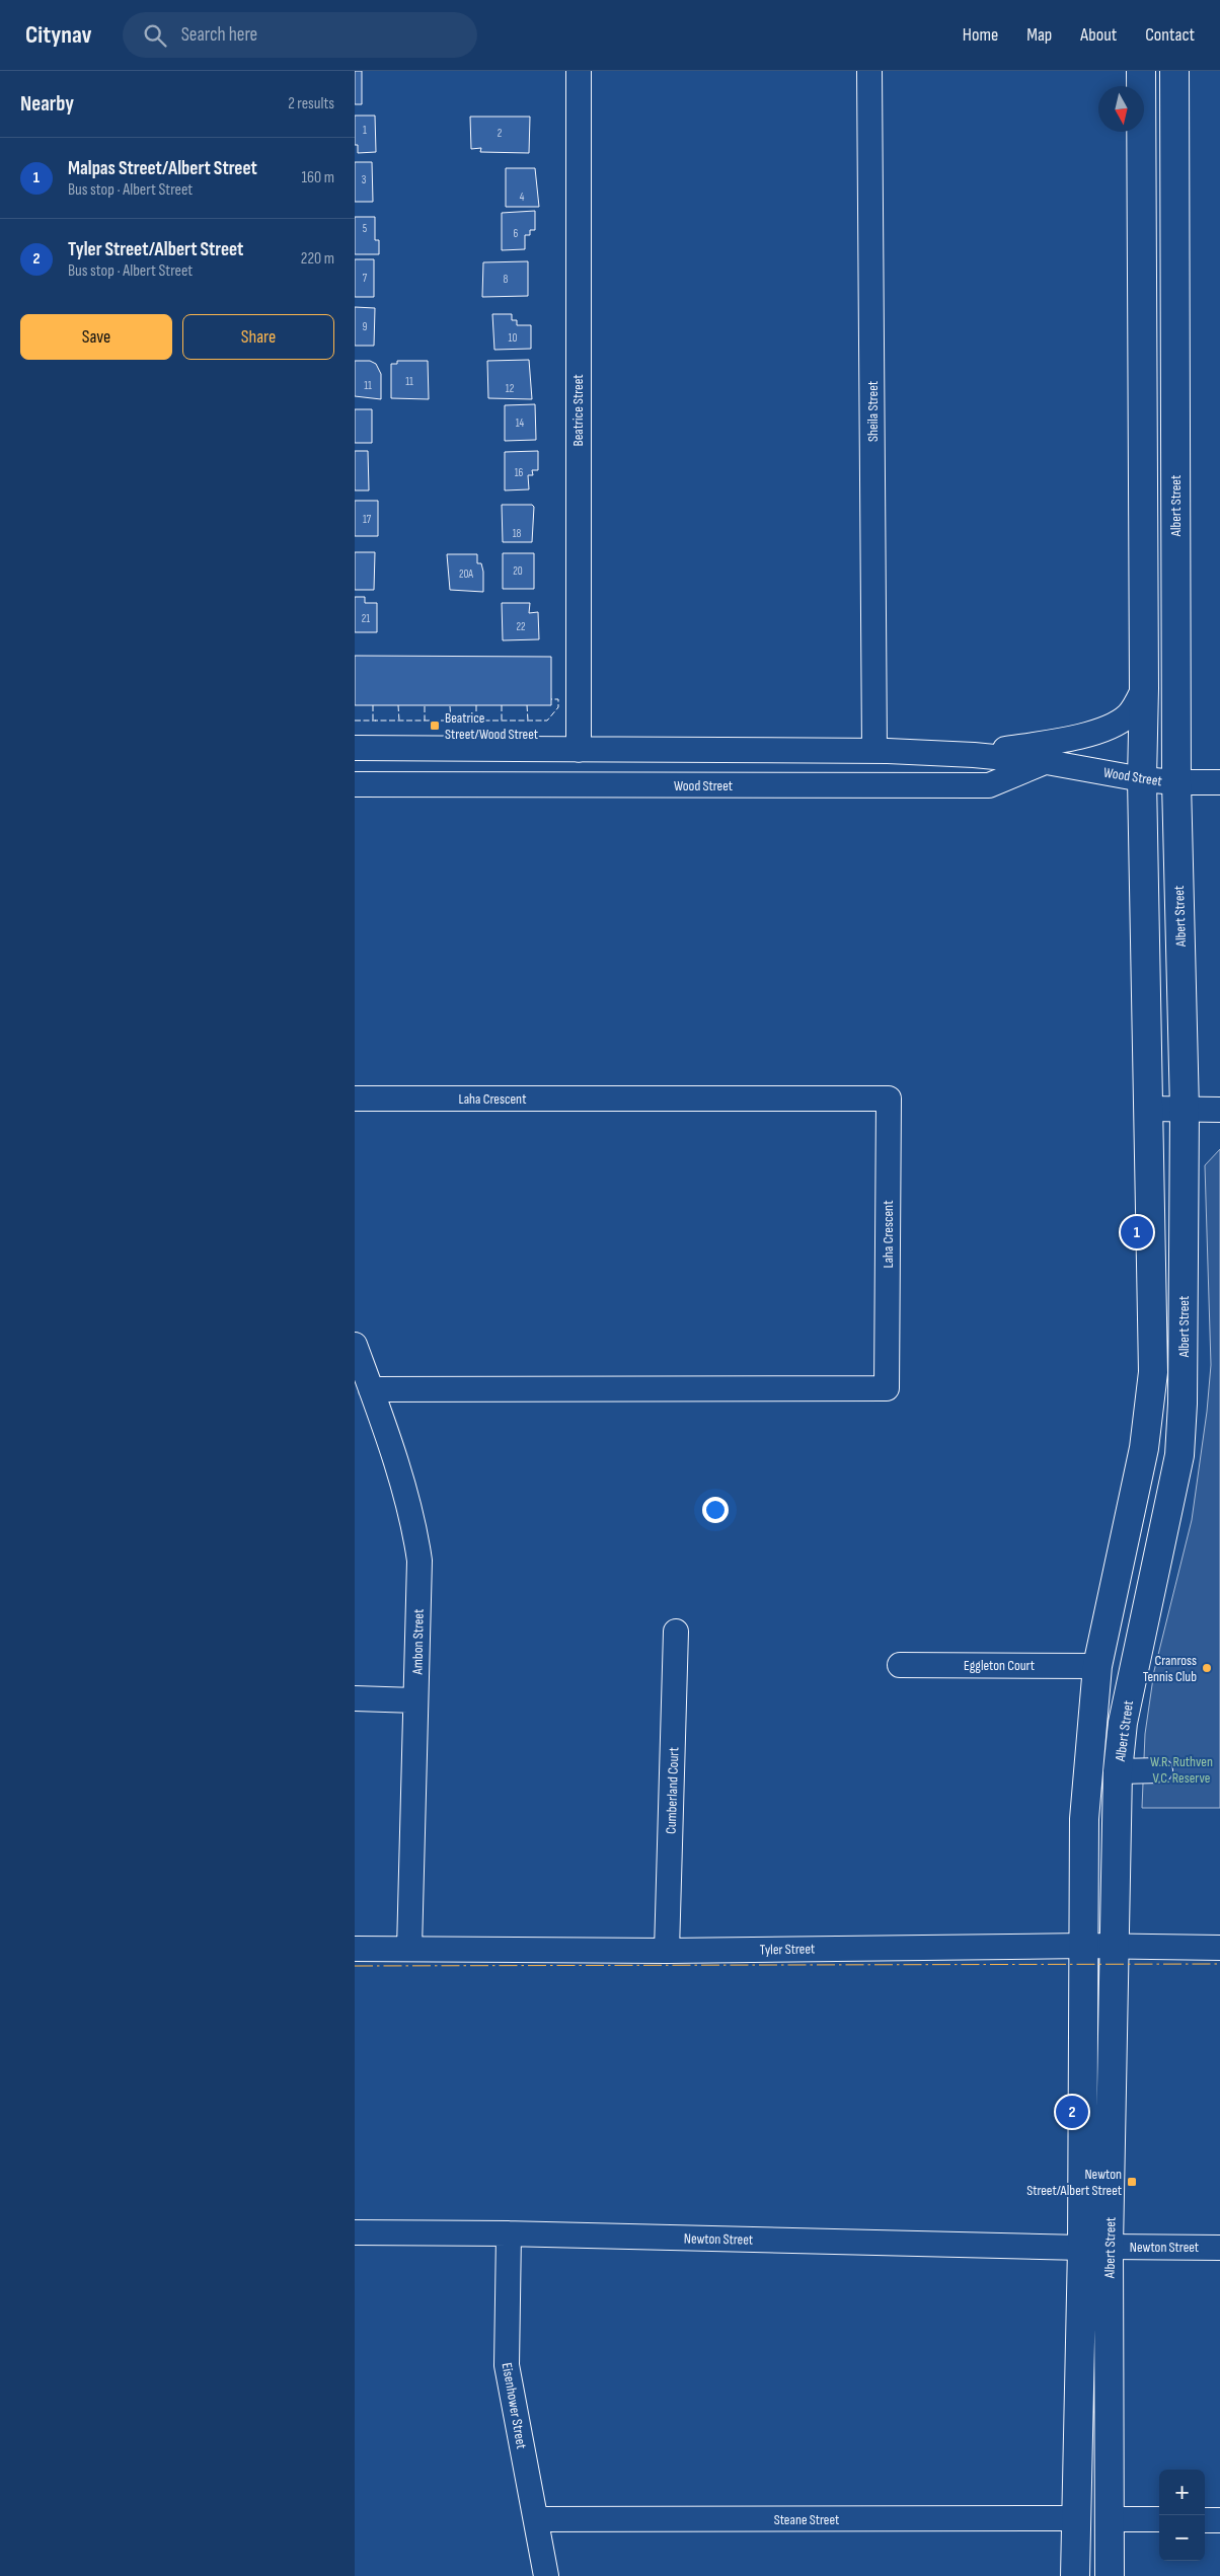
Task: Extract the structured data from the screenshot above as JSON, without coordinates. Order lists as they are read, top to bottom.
{
  "streets": {
    "highway": ["Albert Street"],
    "street": [
      "Beatrice Street",
      "Sheila Street",
      "Wood Street",
      "Laha Crescent",
      "Ambon Street",
      "Eggleton Court",
      "Cumberland Court",
      "Tyler Street",
      "Newton Street",
      "Eisenhower Street",
      "Steane Street"
    ]
  },
  "crossings": [
    ["Beatrice Street", "Wood Street"],
    ["Sheila Street", "Wood Street"],
    ["Albert Street", "Wood Street"],
    ["Albert Street", "Eggleton Court"],
    ["Albert Street", "Tyler Street"],
    ["Albert Street", "Newton Street"],
    ["Albert Street", "Steane Street"],
    ["Laha Crescent", "Ambon Street"],
    ["Ambon Street", "Tyler Street"],
    ["Cumberland Court", "Tyler Street"],
    ["Newton Street", "Eisenhower Street"],
    ["Eisenhower Street", "Steane Street"]
  ],
  "parks": ["W.R. Ruthven V.C. Reserve"],
  "places": {
    "transit": ["Beatrice Street/Wood Street", "Newton Street/Albert Street"],
    "other": ["Cranross Tennis Club"]
  },
  "house_numbers": [
    "1",
    "2",
    "3",
    "4",
    "5",
    "6",
    "7",
    "8",
    "9",
    "10",
    "11",
    "11",
    "12",
    "14",
    "16",
    "17",
    "18",
    "20",
    "20A",
    "21",
    "22"
  ],
  "north": "bottom",
  "page": {
    "header": "Citynav",
    "search": "Search here",
    "nav": [
      "Home",
      "Map",
      "About",
      "Contact"
    ],
    "heading": ["Nearby", "2 results"],
    "list": [
      {
        "mark": "1",
        "name": "Malpas Street/Albert Street",
        "note": "Bus stop · Albert Street",
        "value": "160 m"
      },
      {
        "mark": "2",
        "name": "Tyler Street/Albert Street",
        "note": "Bus stop · Albert Street",
        "value": "220 m"
      }
    ],
    "buttons": ["Save", "Share"],
    "pins": ["1", "2"],
    "map_buttons": ["+", "−"]
  }
}
